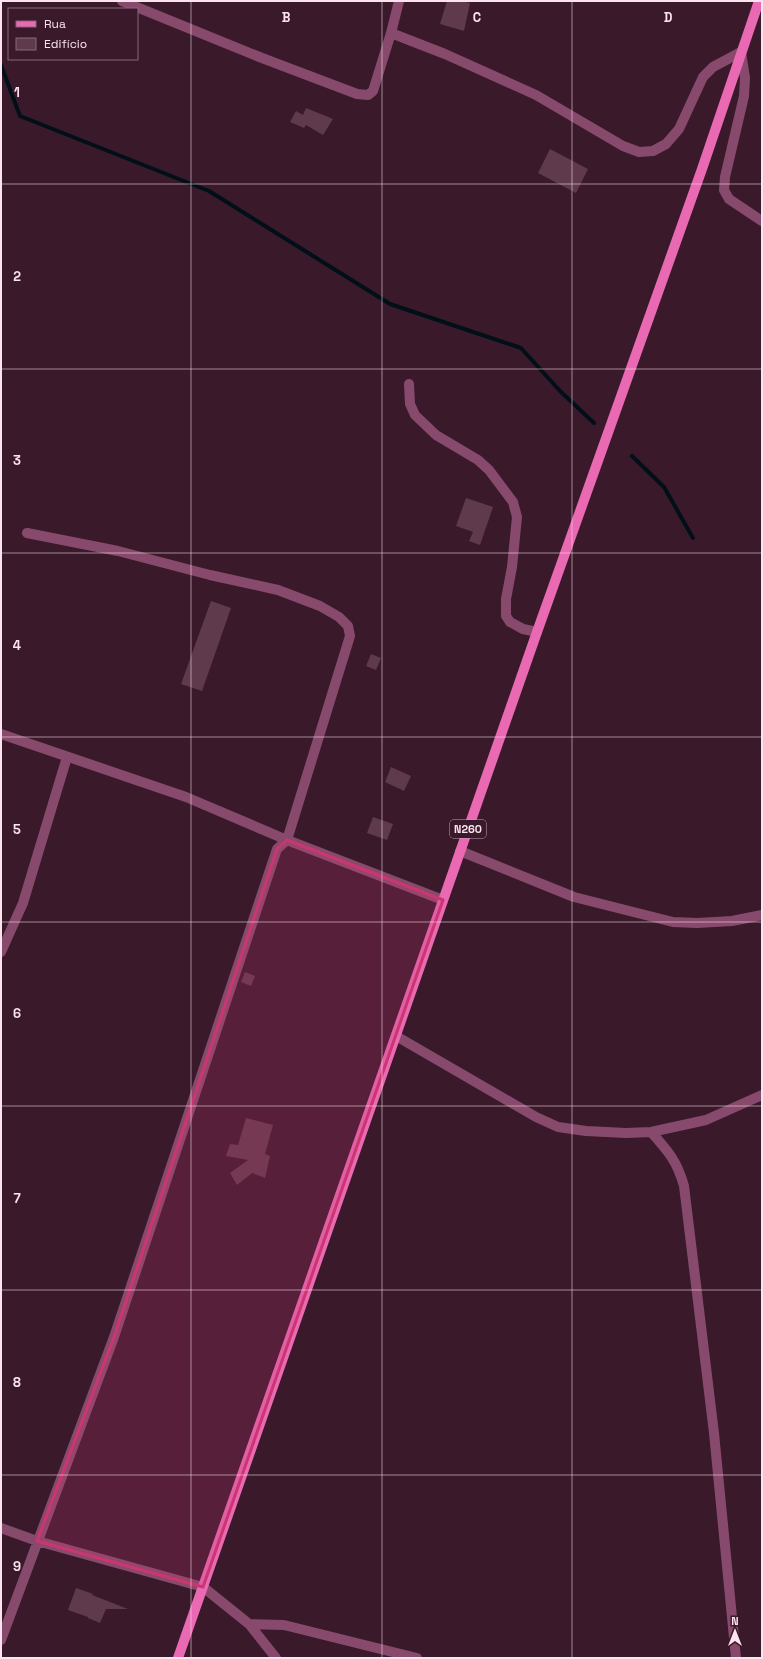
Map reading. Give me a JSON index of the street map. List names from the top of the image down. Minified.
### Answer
{"streets":{"main road":["N260"]},"legend":["Rua","Edifício"],"north":"top","grid":{"columns":["B","C","D"],"rows":["1","2","3","4","5","6","7","8","9"]}}
